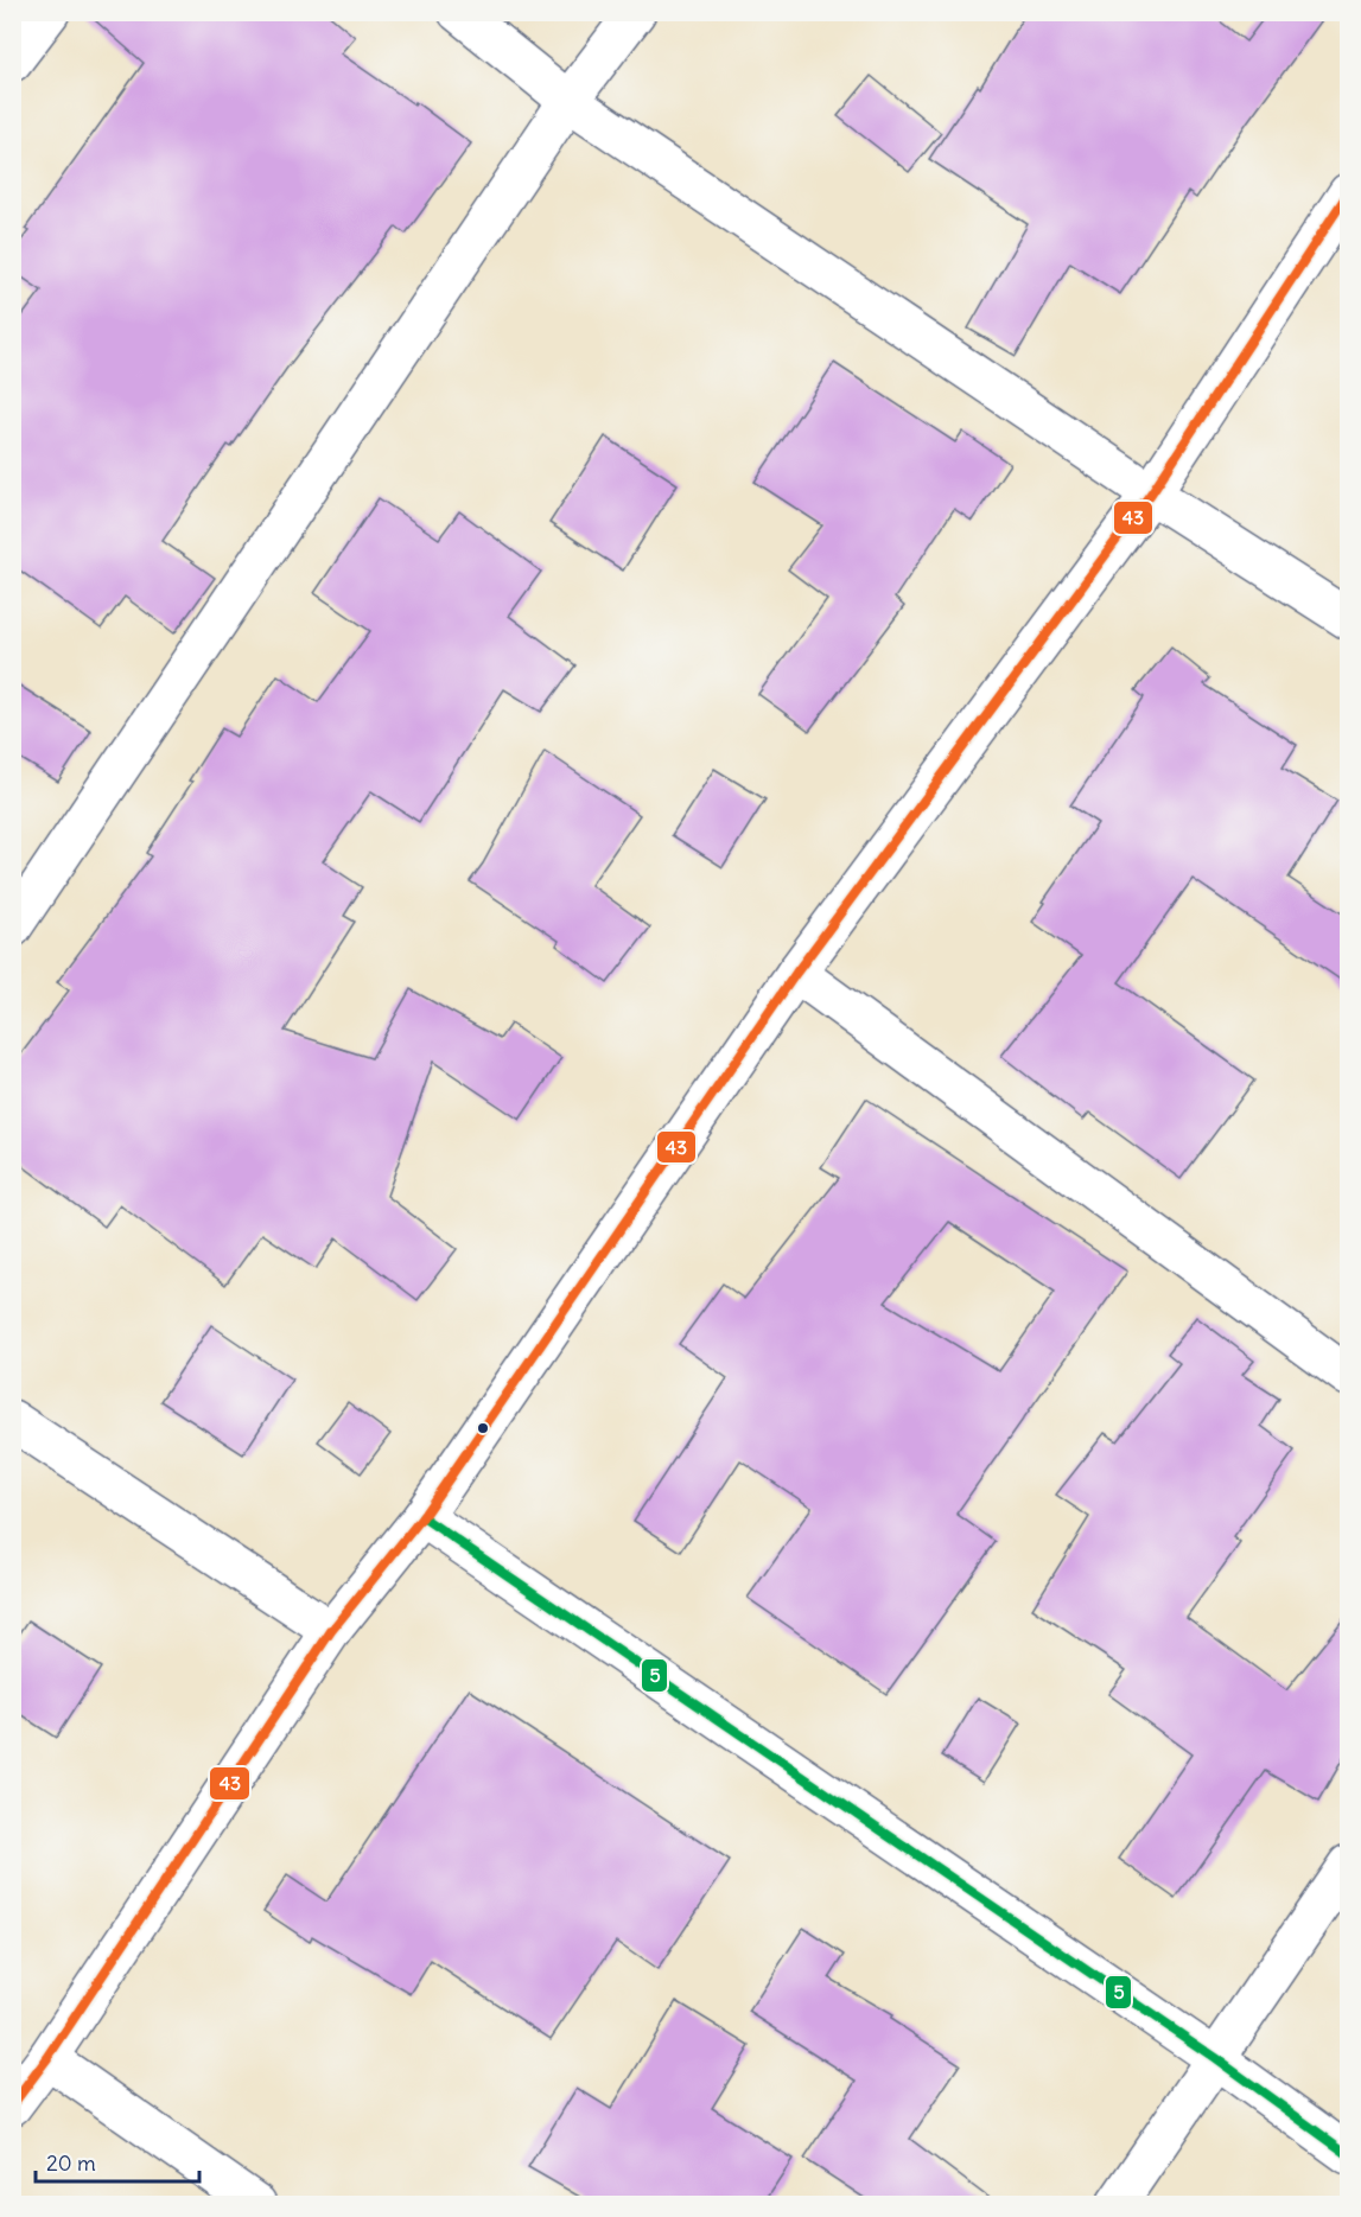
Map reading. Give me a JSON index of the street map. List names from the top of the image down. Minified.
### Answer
{"lines":["transit line 43","transit line 5"],"scale_bar":"20 m"}
